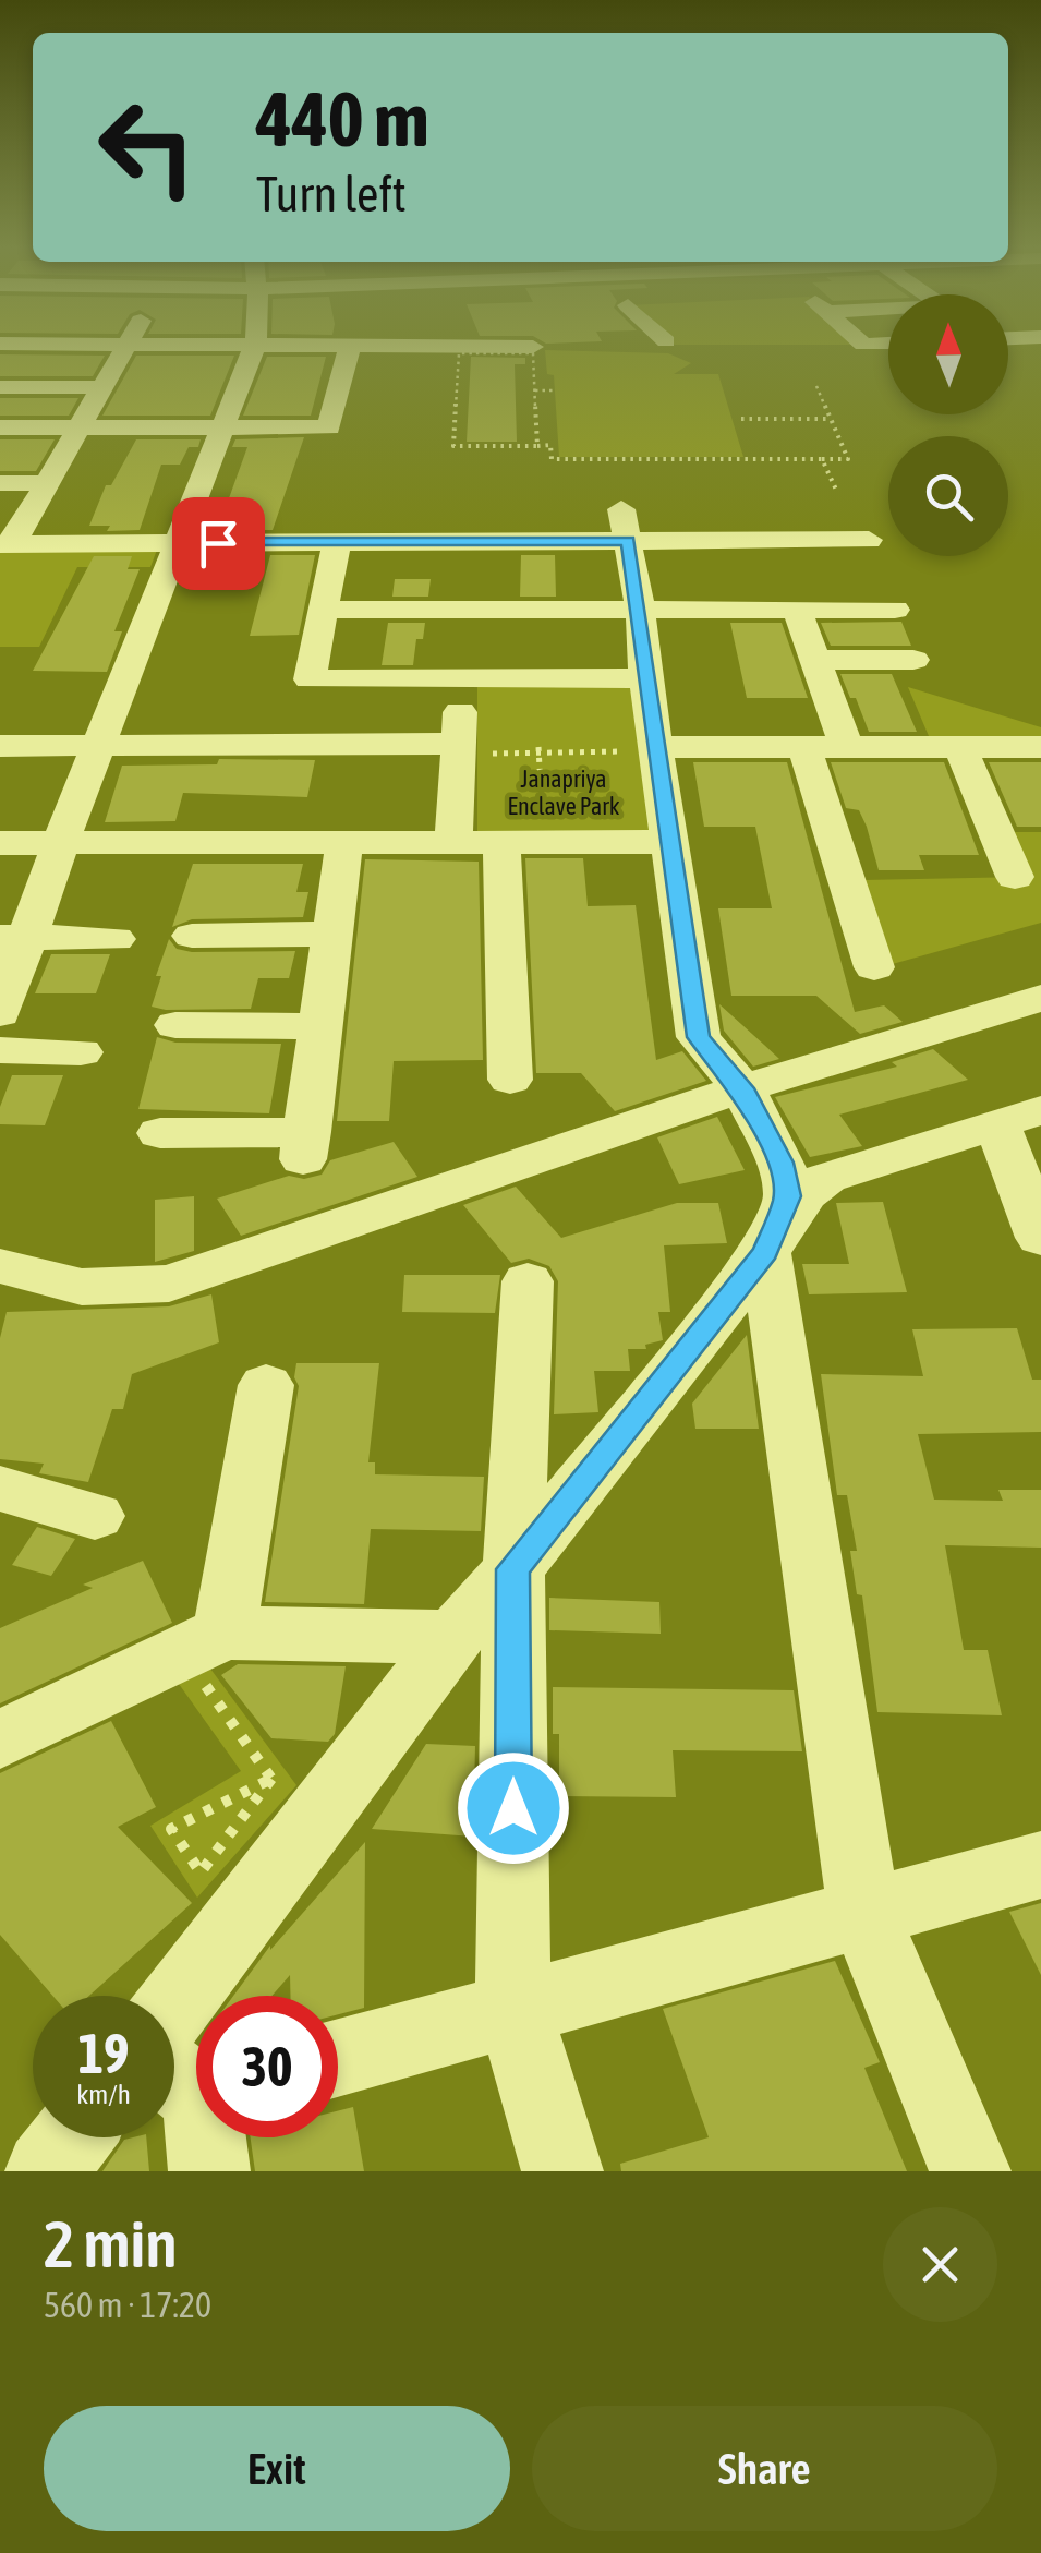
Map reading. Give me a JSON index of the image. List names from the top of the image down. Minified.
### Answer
{"parks":["Janapriya Enclave Park"],"north":"top","page":{"turn":["440 m","Turn left"],"speed":"19 km/h","limit":"30","heading":["2 min","560 m · 17:20"],"buttons":["Exit","Share"]}}
